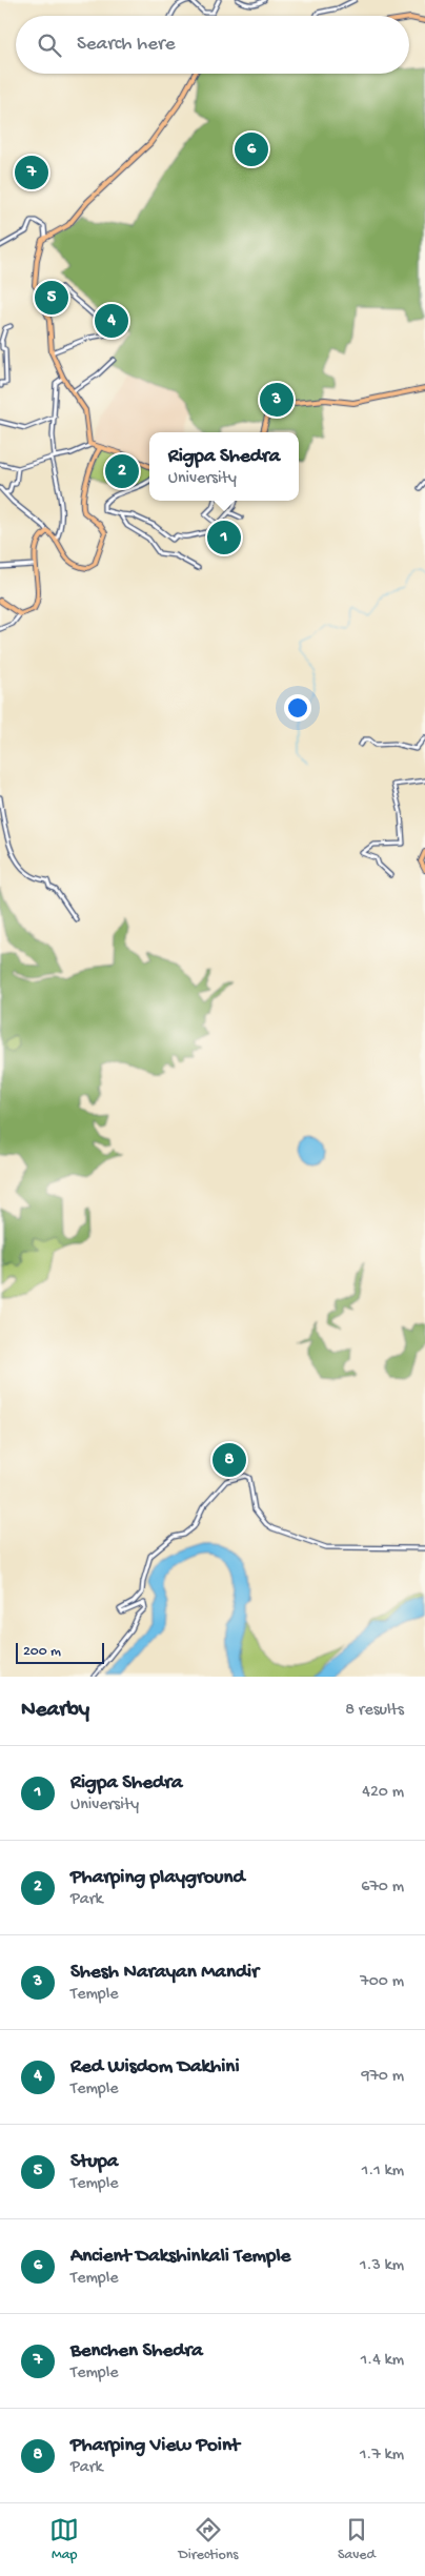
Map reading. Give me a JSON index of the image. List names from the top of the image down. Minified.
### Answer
{"scale_bar":"200 m","page":{"search":"Search here","pins":["6","7","5","4","3","2","1","8"],"popup":["Rigpa Shedra","University"],"scale":"200 m","heading":["Nearby","8 results"],"list":[{"mark":"1","name":"Rigpa Shedra","note":"University","value":"420 m"},{"mark":"2","name":"Pharping playground","note":"Park","value":"670 m"},{"mark":"3","name":"Shesh Narayan Mandir","note":"Temple","value":"700 m"},{"mark":"4","name":"Red Wisdom Dakhini","note":"Temple","value":"970 m"},{"mark":"5","name":"Stupa","note":"Temple","value":"1.1 km"},{"mark":"6","name":"Ancient Dakshinkali Temple","note":"Temple","value":"1.3 km"},{"mark":"7","name":"Benchen Shedra","note":"Temple","value":"1.4 km"},{"mark":"8","name":"Pharping View Point","note":"Park","value":"1.7 km"}],"nav":["Map","Directions","Saved"]}}
